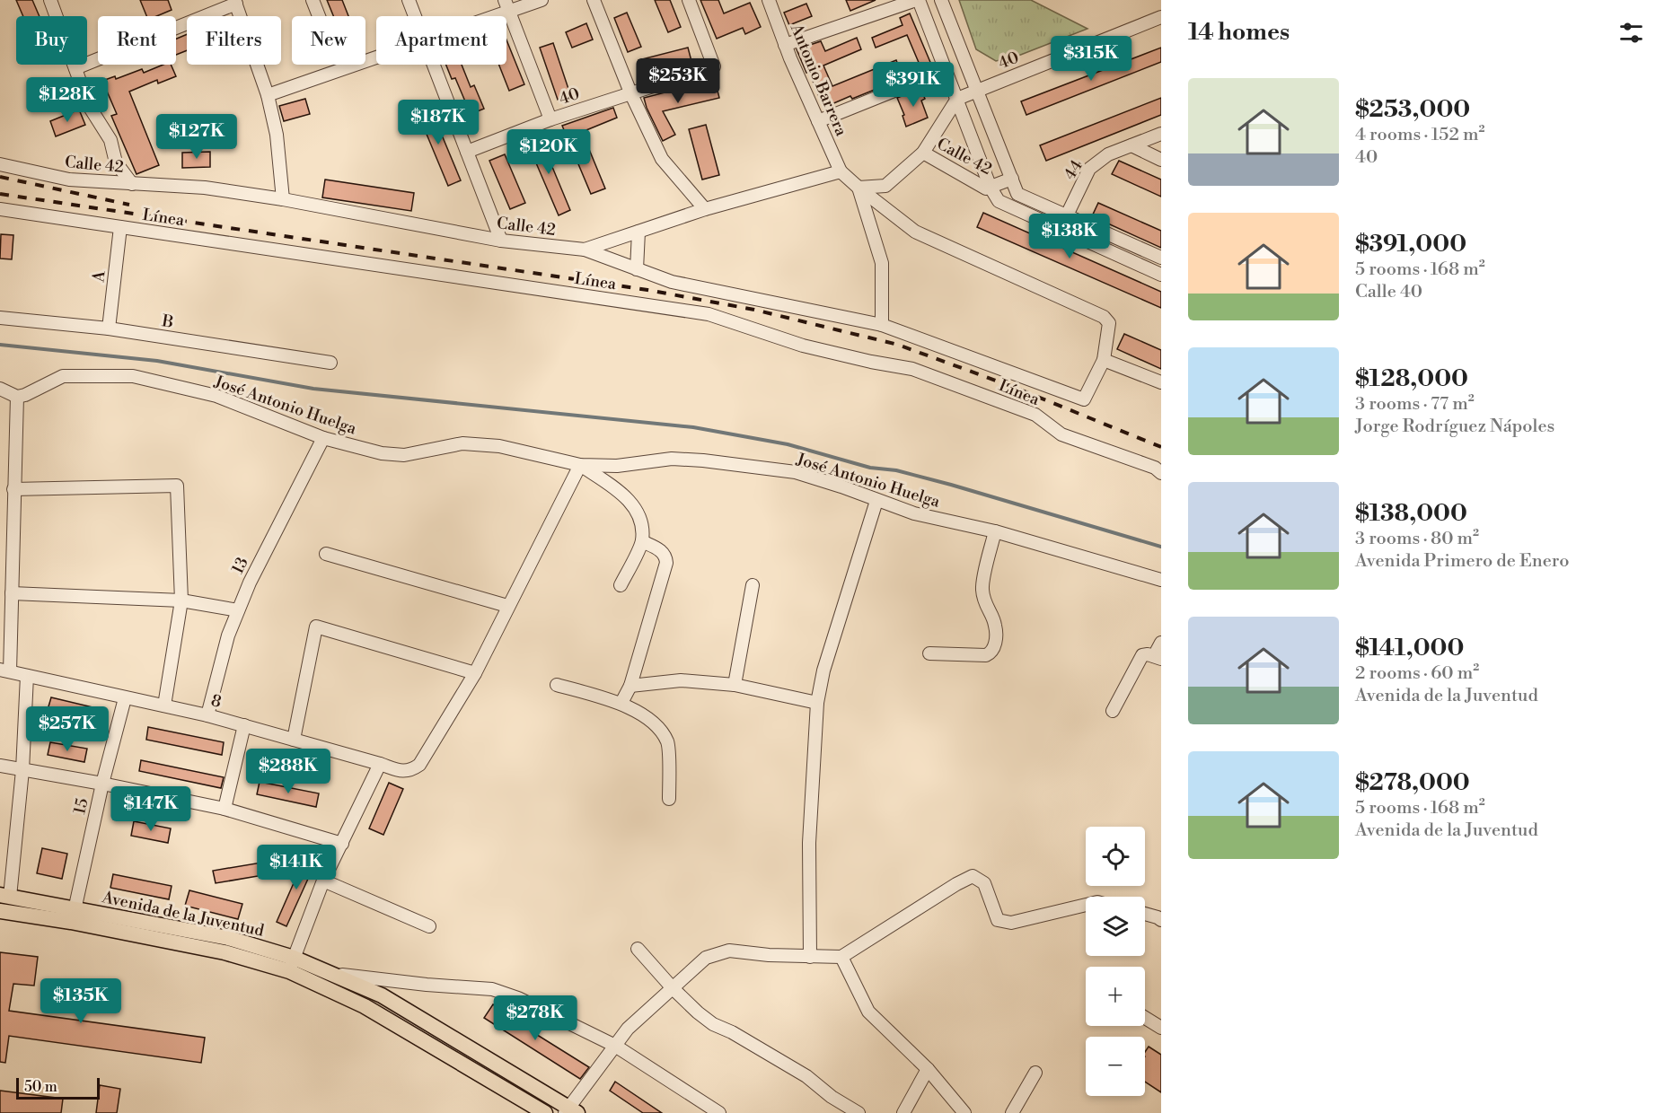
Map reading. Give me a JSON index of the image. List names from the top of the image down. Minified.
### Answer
{"streets":{"main road":["Avenida de la Juventud"],"street":["40","Antonio Barrera","Calle 42","44","Línea","A","B","José Antonio Huelga","13","8","15"]},"crossings":[["Antonio Barrera","Calle 42"],["Calle 42","Línea"],["Línea","A"],["A","B"],["José Antonio Huelga","13"],["13","8"],["8","15"],["15","Avenida de la Juventud"]],"scale_bar":"50 m","page":{"heading":"14 homes","chip":["Buy","Rent","Filters","New","Apartment"],"price":["$315K","$253K","$391K","$128K","$187K","$127K","$120K","$138K","$257K","$288K","$147K","$141K","$135K","$278K"],"list":[{"name":"$253,000","note":"4 rooms · 152 m² · 40"},{"name":"$391,000","note":"5 rooms · 168 m² · Calle 40"},{"name":"$128,000","note":"3 rooms · 77 m² · Jorge Rodríguez Nápoles"},{"name":"$138,000","note":"3 rooms · 80 m² · Avenida Primero de Enero"},{"name":"$141,000","note":"2 rooms · 60 m² · Avenida de la Juventud"},{"name":"$278,000","note":"5 rooms · 168 m² · Avenida de la Juventud"}],"map_buttons":["+","−"],"scale":"50 m"}}
